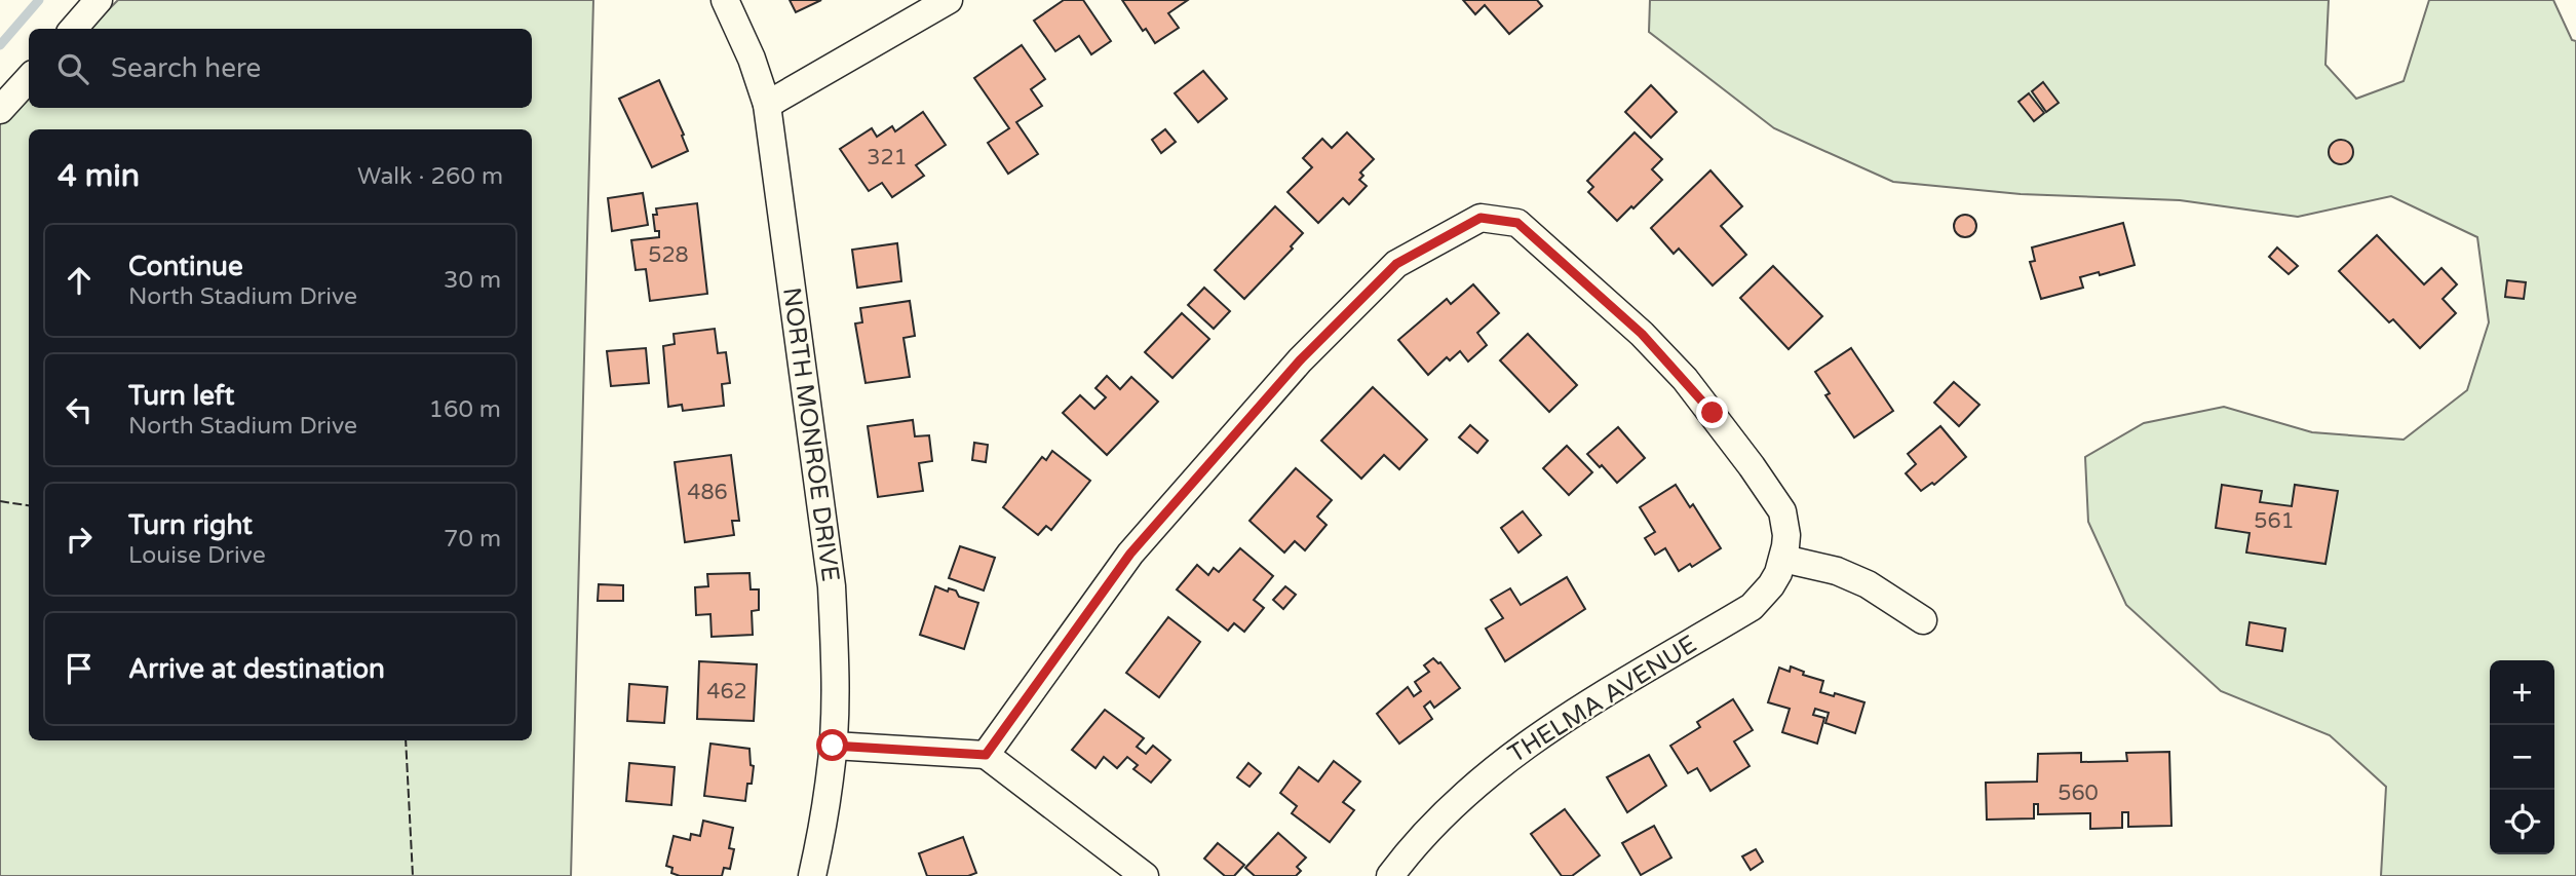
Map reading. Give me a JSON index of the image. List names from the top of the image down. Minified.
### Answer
{"streets":{"street":["NORTH MONROE DRIVE","THELMA AVENUE"]},"house_numbers":["321","528","486","561","462","560"],"page":{"search":"Search here","heading":["4 min","Walk · 260 m"],"list":[["Continue","North Stadium Drive","30 m"],["Turn left","North Stadium Drive","160 m"],["Turn right","Louise Drive","70 m"],"Arrive at destination"],"map_buttons":["+","−"]}}
